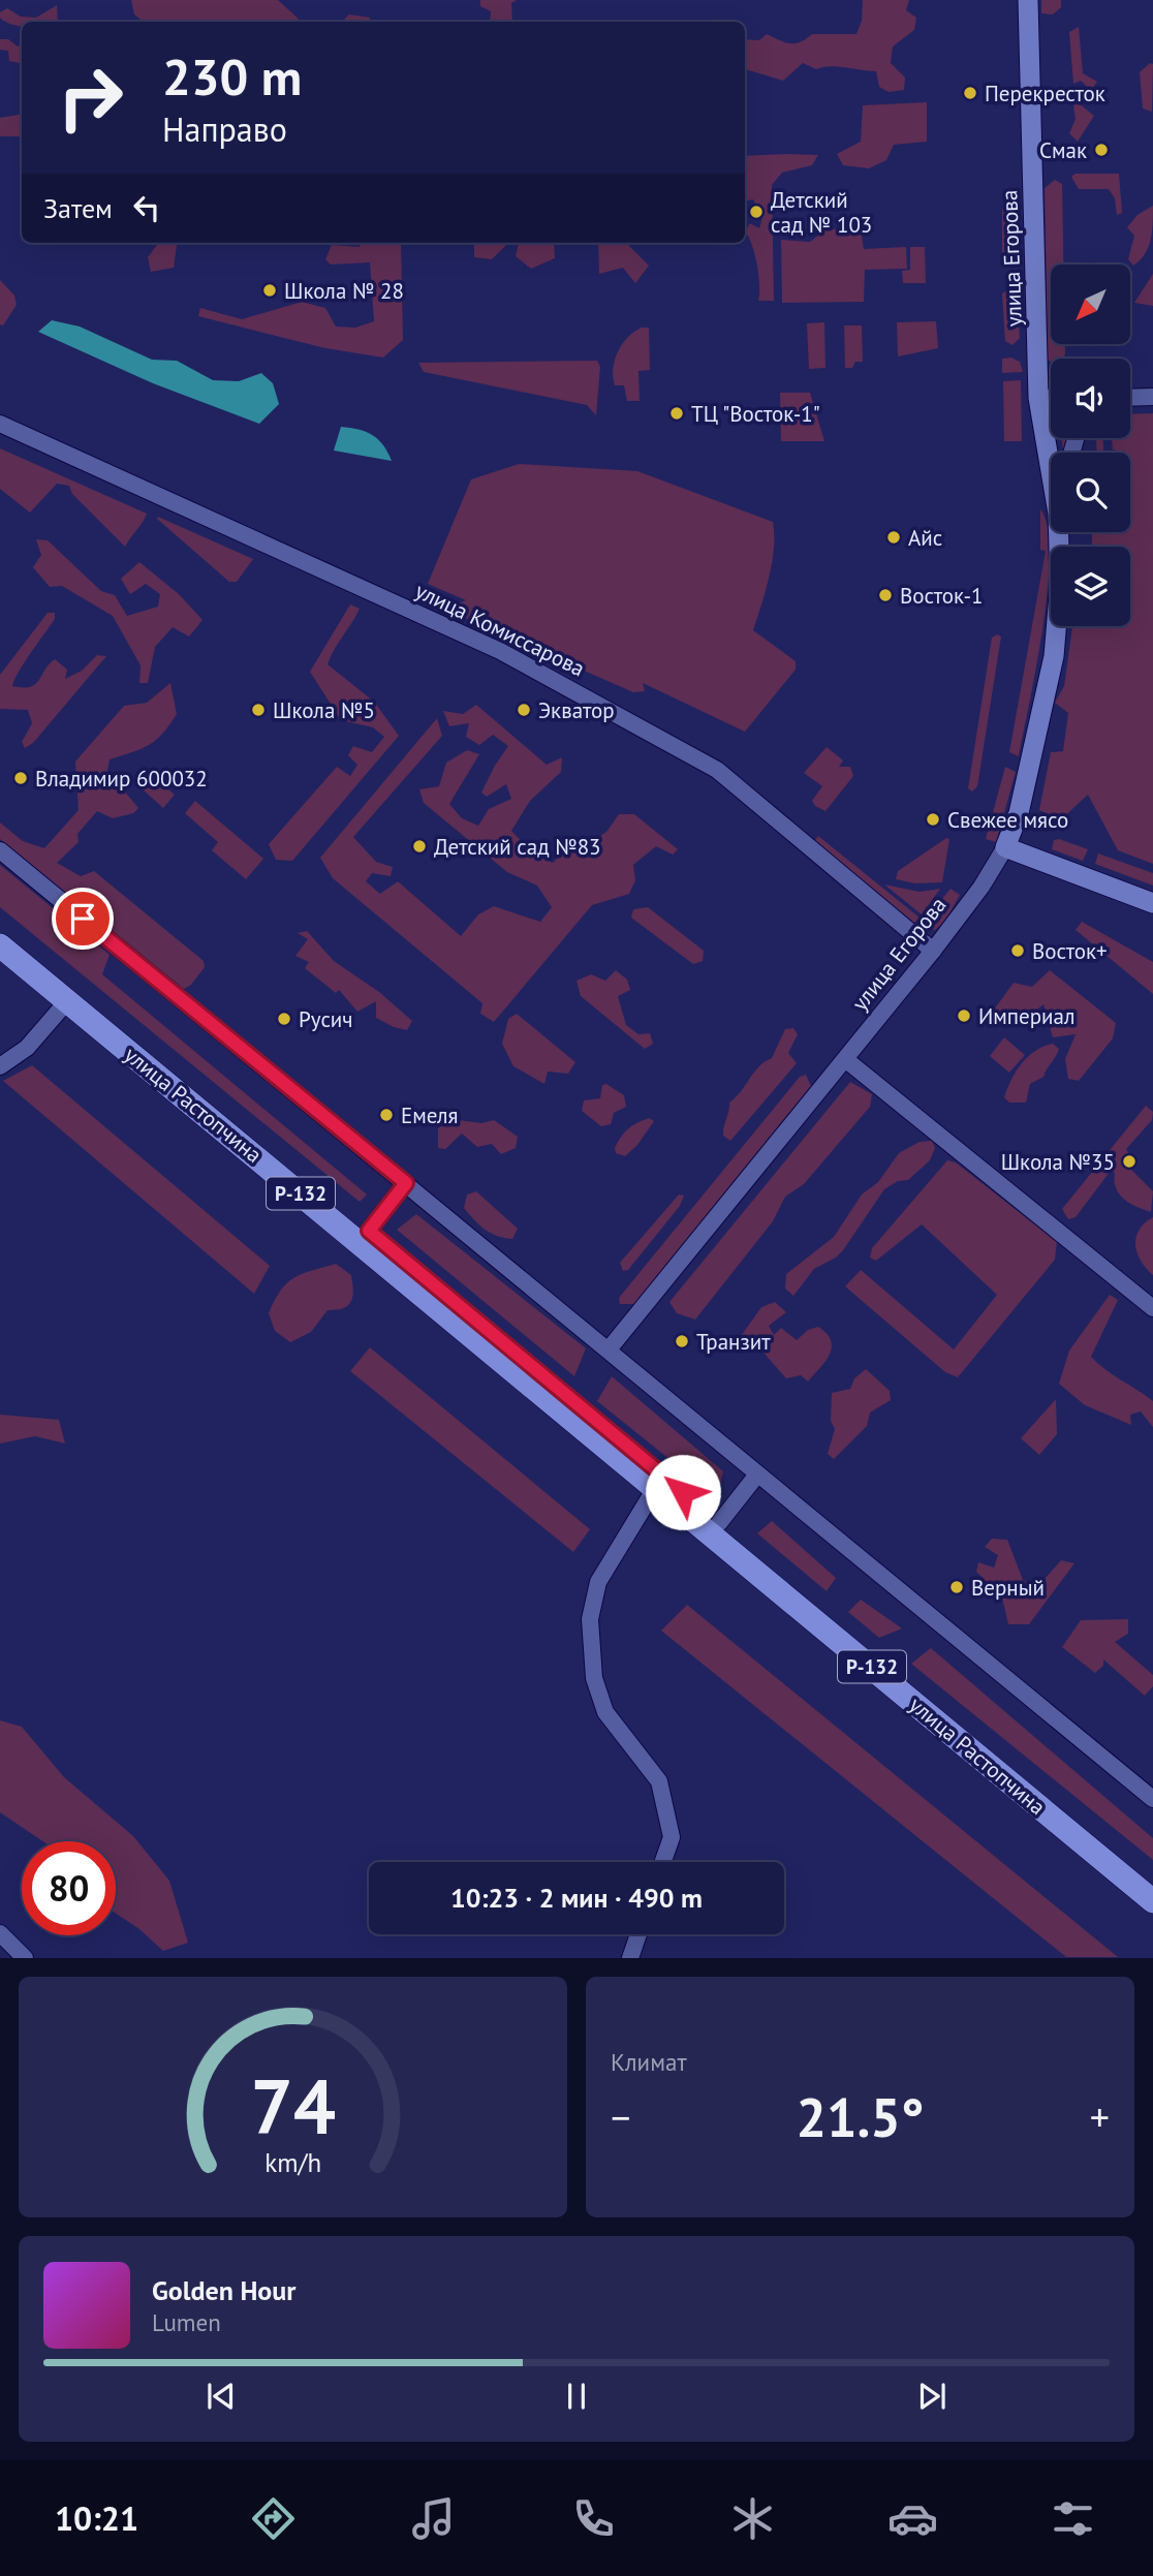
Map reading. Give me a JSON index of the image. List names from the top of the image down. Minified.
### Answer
{"streets":{"highway":["улица Растопчина","Р-132"],"main road":["улица Егорова"],"street":["улица Комиссарова"]},"crossings":[["улица Егорова","улица Комиссарова"]],"places":["Перекресток","Смак","Детский сад № 103","Школа № 28","ТЦ \"Восток-1\"","Айс","Восток-1","Школа №5","Экватор","Владимир 600032","Свежее мясо","Детский сад №83","Восток+","Империал","Русич","Емеля","Школа №35","Транзит","Верный"],"north":"bottom left","page":{"turn":["230 m","Направо"],"then":"Затем","limit":"80","trip":"10:23 · 2 мин · 490 m","tile":"Климат","heat":["−","21.5°","+"],"song":["Golden Hour","Lumen"],"tabs":"10:21","gauge":["74","km/h"]}}
